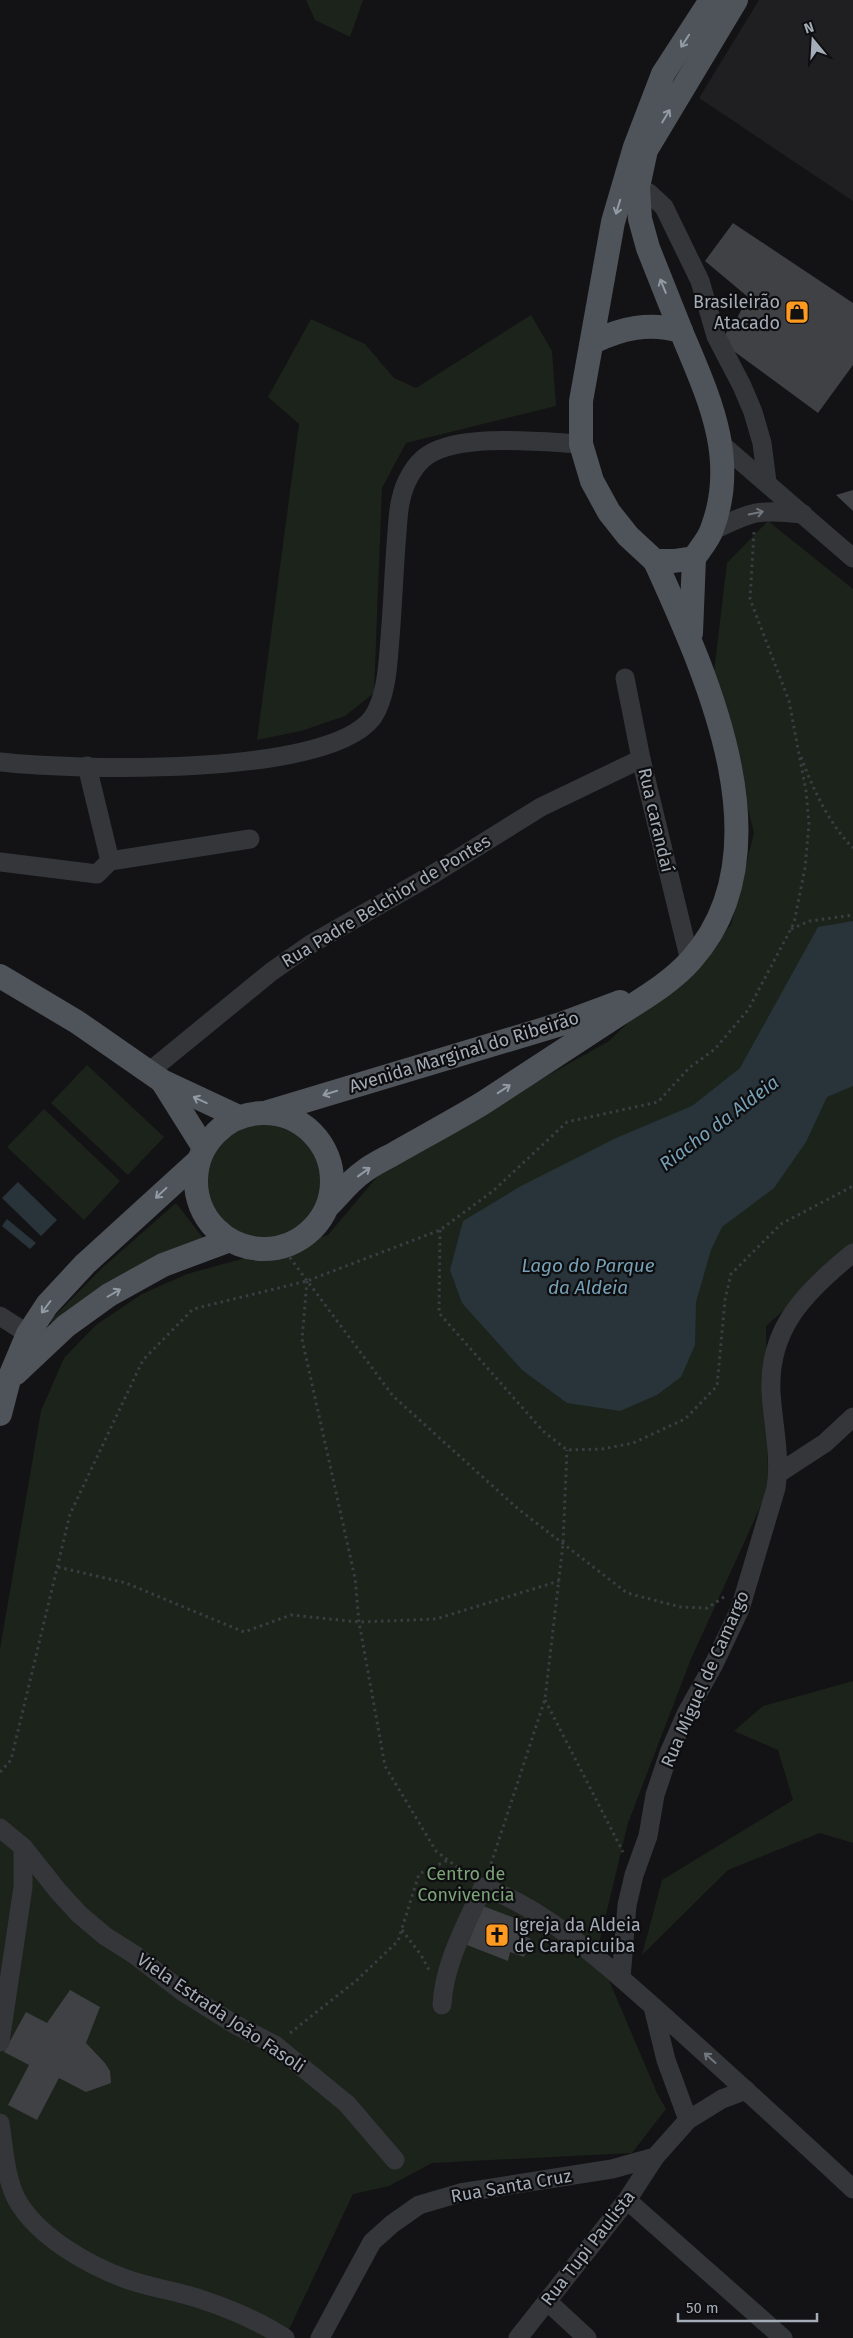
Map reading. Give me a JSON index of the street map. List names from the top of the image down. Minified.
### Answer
{"streets":{"main road":["Avenida Marginal do Ribeirão"],"street":["Rua carandaí","Rua Padre Belchior de Pontes","Rua Miguel de Camargo","Viela Estrada João Fasoli","Rua Santa Cruz","Rua Tupi Paulista"]},"crossings":[["Rua carandaí","Rua Padre Belchior de Pontes"],["Rua carandaí","Avenida Marginal do Ribeirão"],["Rua Santa Cruz","Rua Tupi Paulista"]],"water":["Riacho da Aldeia","Lago do Parque da Aldeia"],"parks":["Centro de Convivencia"],"places":{"shop":["Brasileirão Atacado"],"church":["Igreja da Aldeia de Carapicuiba"]},"scale_bar":"50 m","north":"top"}
